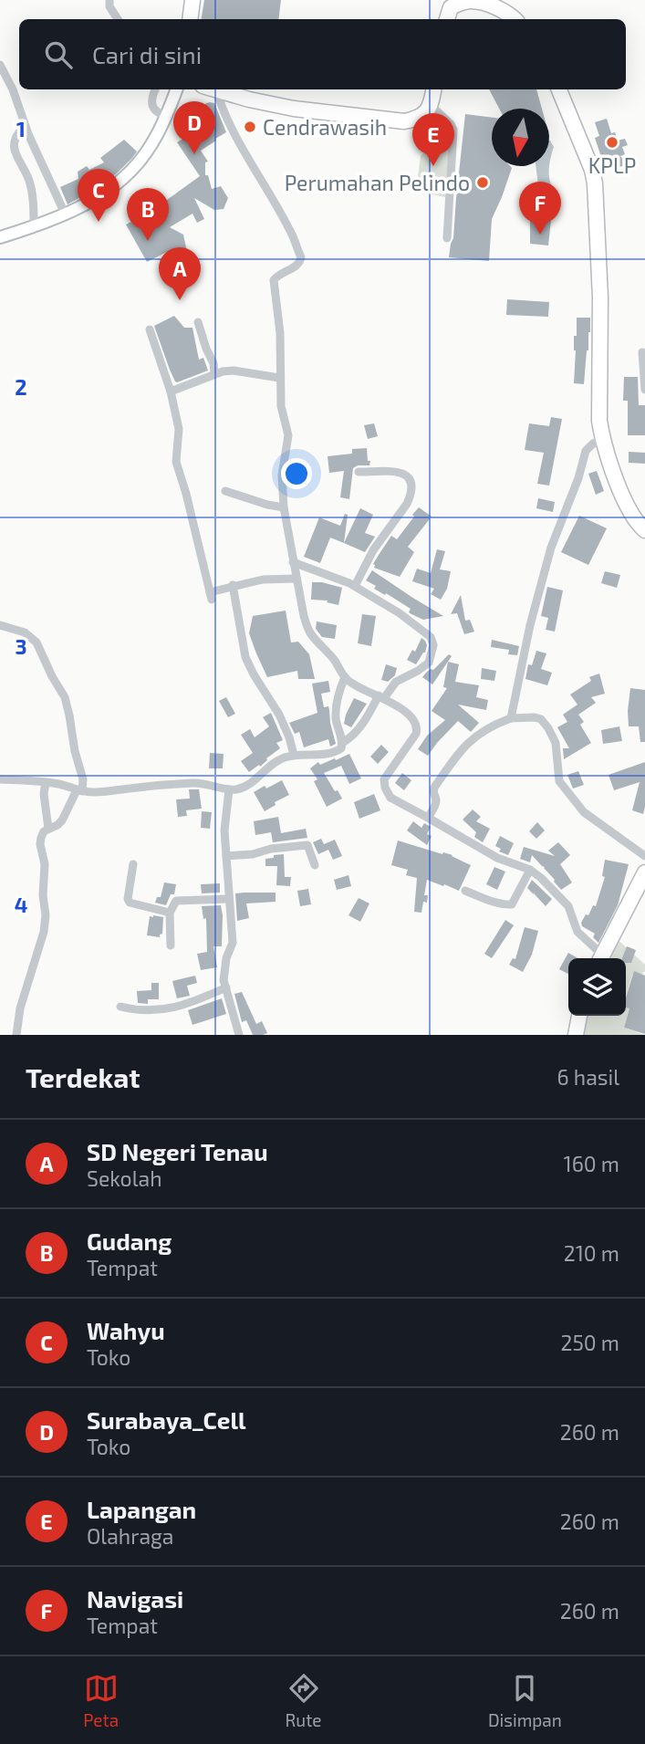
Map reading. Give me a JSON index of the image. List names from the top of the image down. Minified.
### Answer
{"places":["Cendrawasih","KPLP","Perumahan Pelindo"],"north":"bottom","page":{"search":"Cari di sini","pins":["D","E","C","F","B","A"],"heading":["Terdekat","6 hasil"],"list":[{"mark":"A","name":"SD Negeri Tenau","note":"Sekolah","value":"160 m"},{"mark":"B","name":"Gudang","note":"Tempat","value":"210 m"},{"mark":"C","name":"Wahyu","note":"Toko","value":"250 m"},{"mark":"D","name":"Surabaya_Cell","note":"Toko","value":"260 m"},{"mark":"E","name":"Lapangan","note":"Olahraga","value":"260 m"},{"mark":"F","name":"Navigasi","note":"Tempat","value":"260 m"}],"nav":["Peta","Rute","Disimpan"]},"grid":{"rows":["1","2","3","4"]}}
